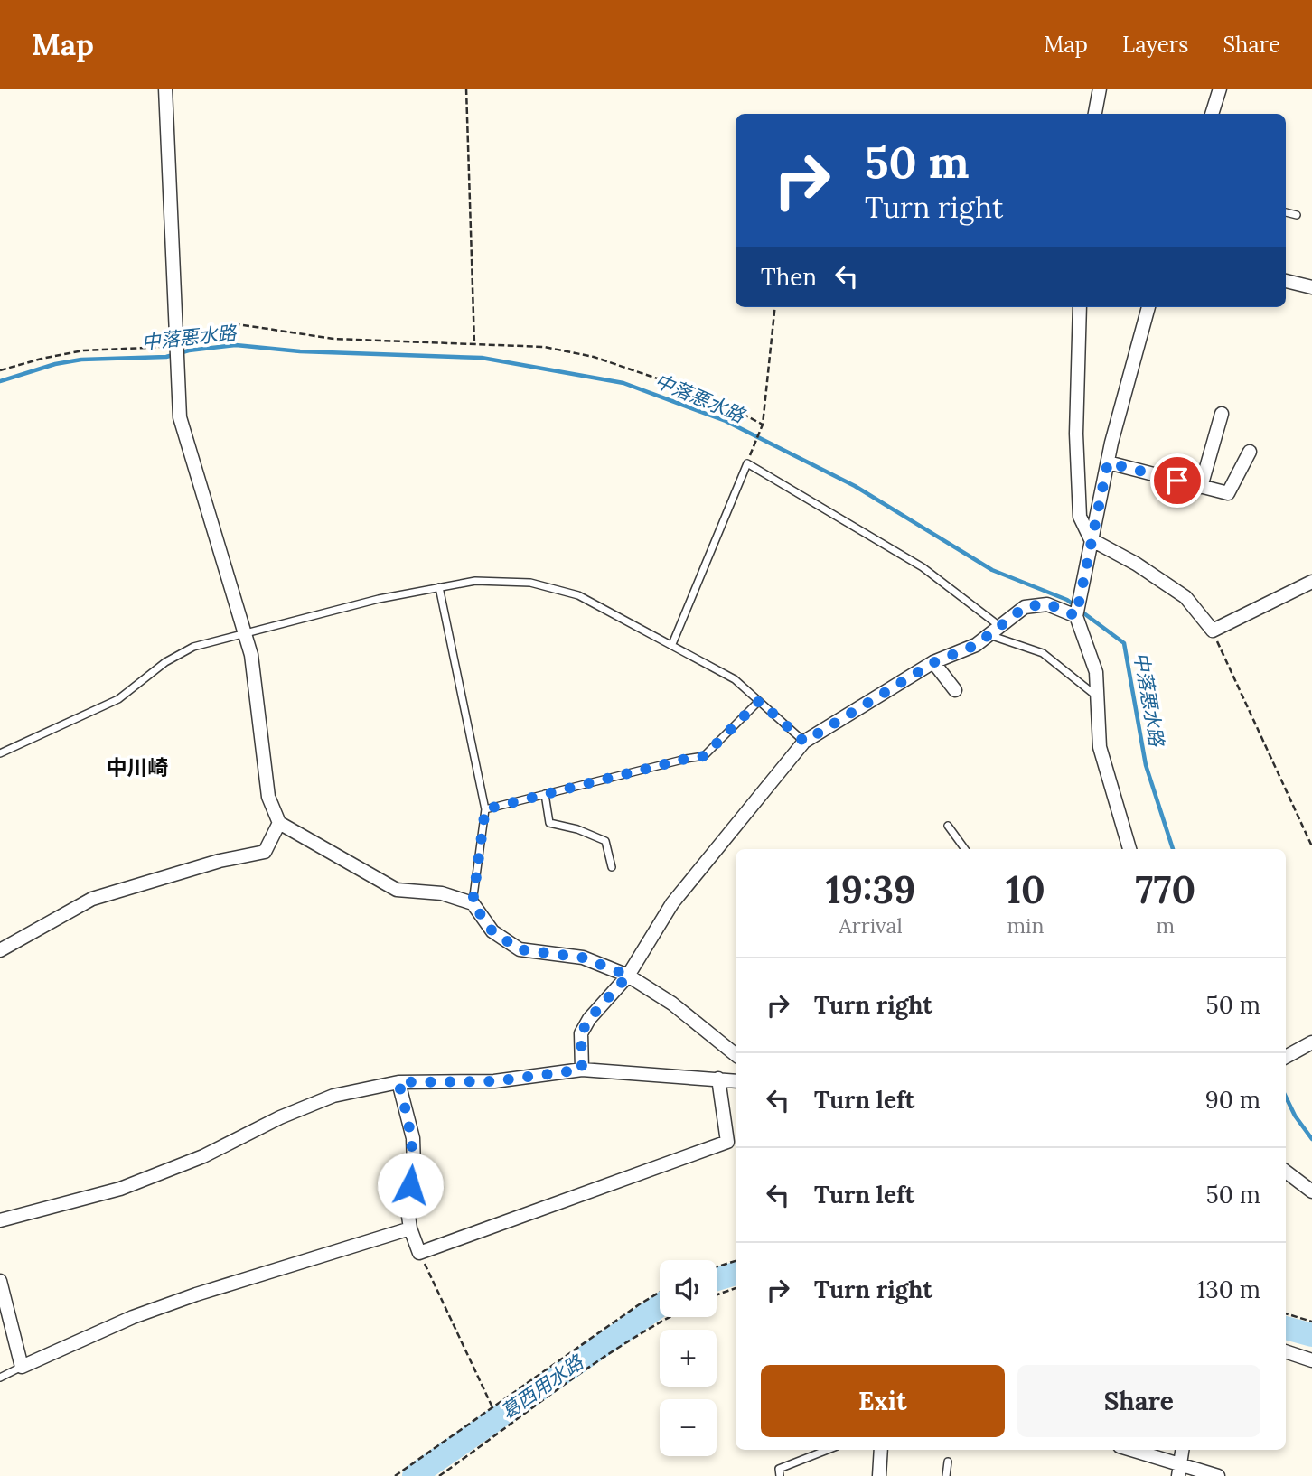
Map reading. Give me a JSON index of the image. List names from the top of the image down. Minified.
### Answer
{"districts":["中川崎"],"water":["中落悪水路","葛西用水路"],"page":{"header":"Map","nav":["Map","Layers","Share"],"turn":["50 m","Turn right"],"then":"Then","eta":["19:39","Arrival","10","min","770","m"],"list":[{"name":"Turn right","value":"50 m"},{"name":"Turn left","value":"90 m"},{"name":"Turn left","value":"50 m"},{"name":"Turn right","value":"130 m"}],"map_buttons":["+","−"],"buttons":["Exit","Share"]}}
